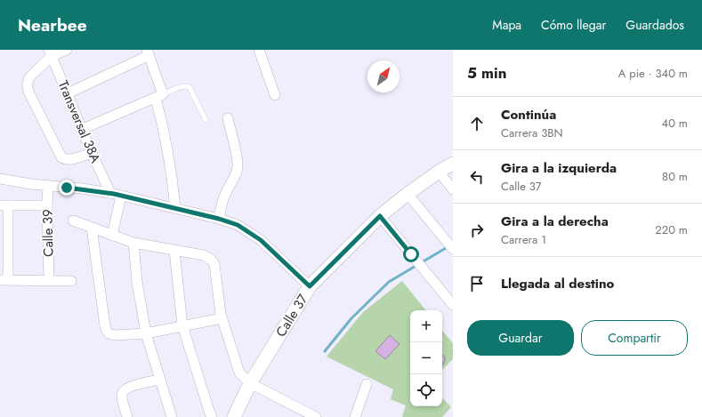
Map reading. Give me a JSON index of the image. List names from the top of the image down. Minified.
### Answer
{"streets":{"street":["Transversal 38A","Calle 39","Calle 37"]},"north":"top right","page":{"header":"Nearbee","nav":["Mapa","Cómo llegar","Guardados"],"heading":["5 min","A pie · 340 m"],"list":[["Continúa","Carrera 3BN","40 m"],["Gira a la izquierda","Calle 37","80 m"],["Gira a la derecha","Carrera 1","220 m"],"Llegada al destino"],"buttons":["Guardar","Compartir"],"map_buttons":["+","−"]}}
